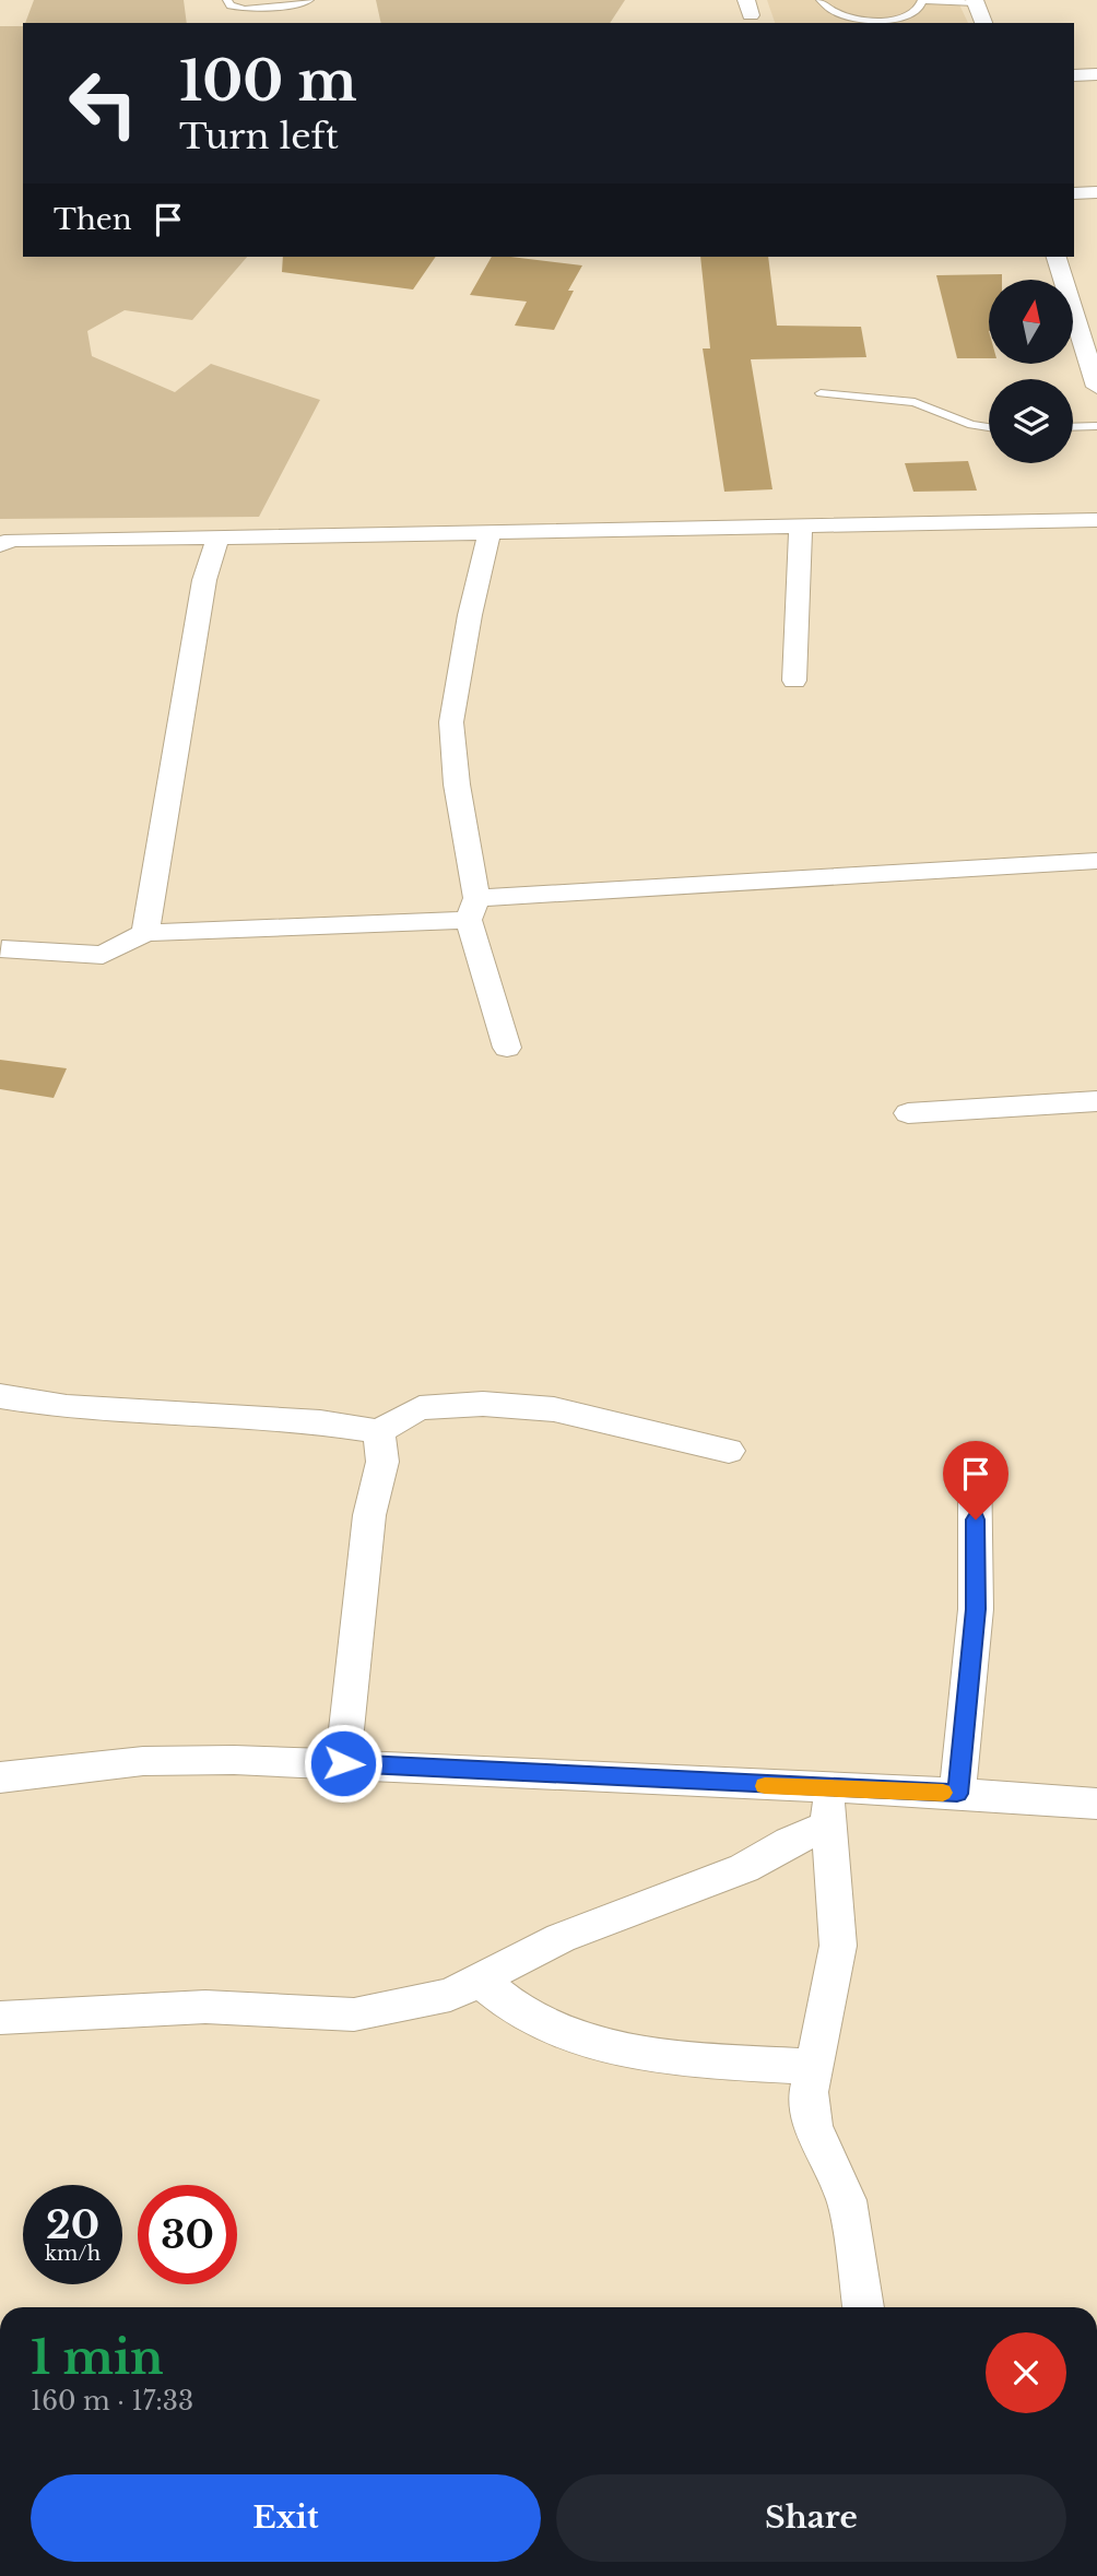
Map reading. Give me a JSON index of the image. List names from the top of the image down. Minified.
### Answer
{"north":"top","page":{"turn":["100 m","Turn left"],"then":"Then","speed":"20 km/h","limit":"30","heading":["1 min","160 m · 17:33"],"buttons":["Exit","Share"]}}
